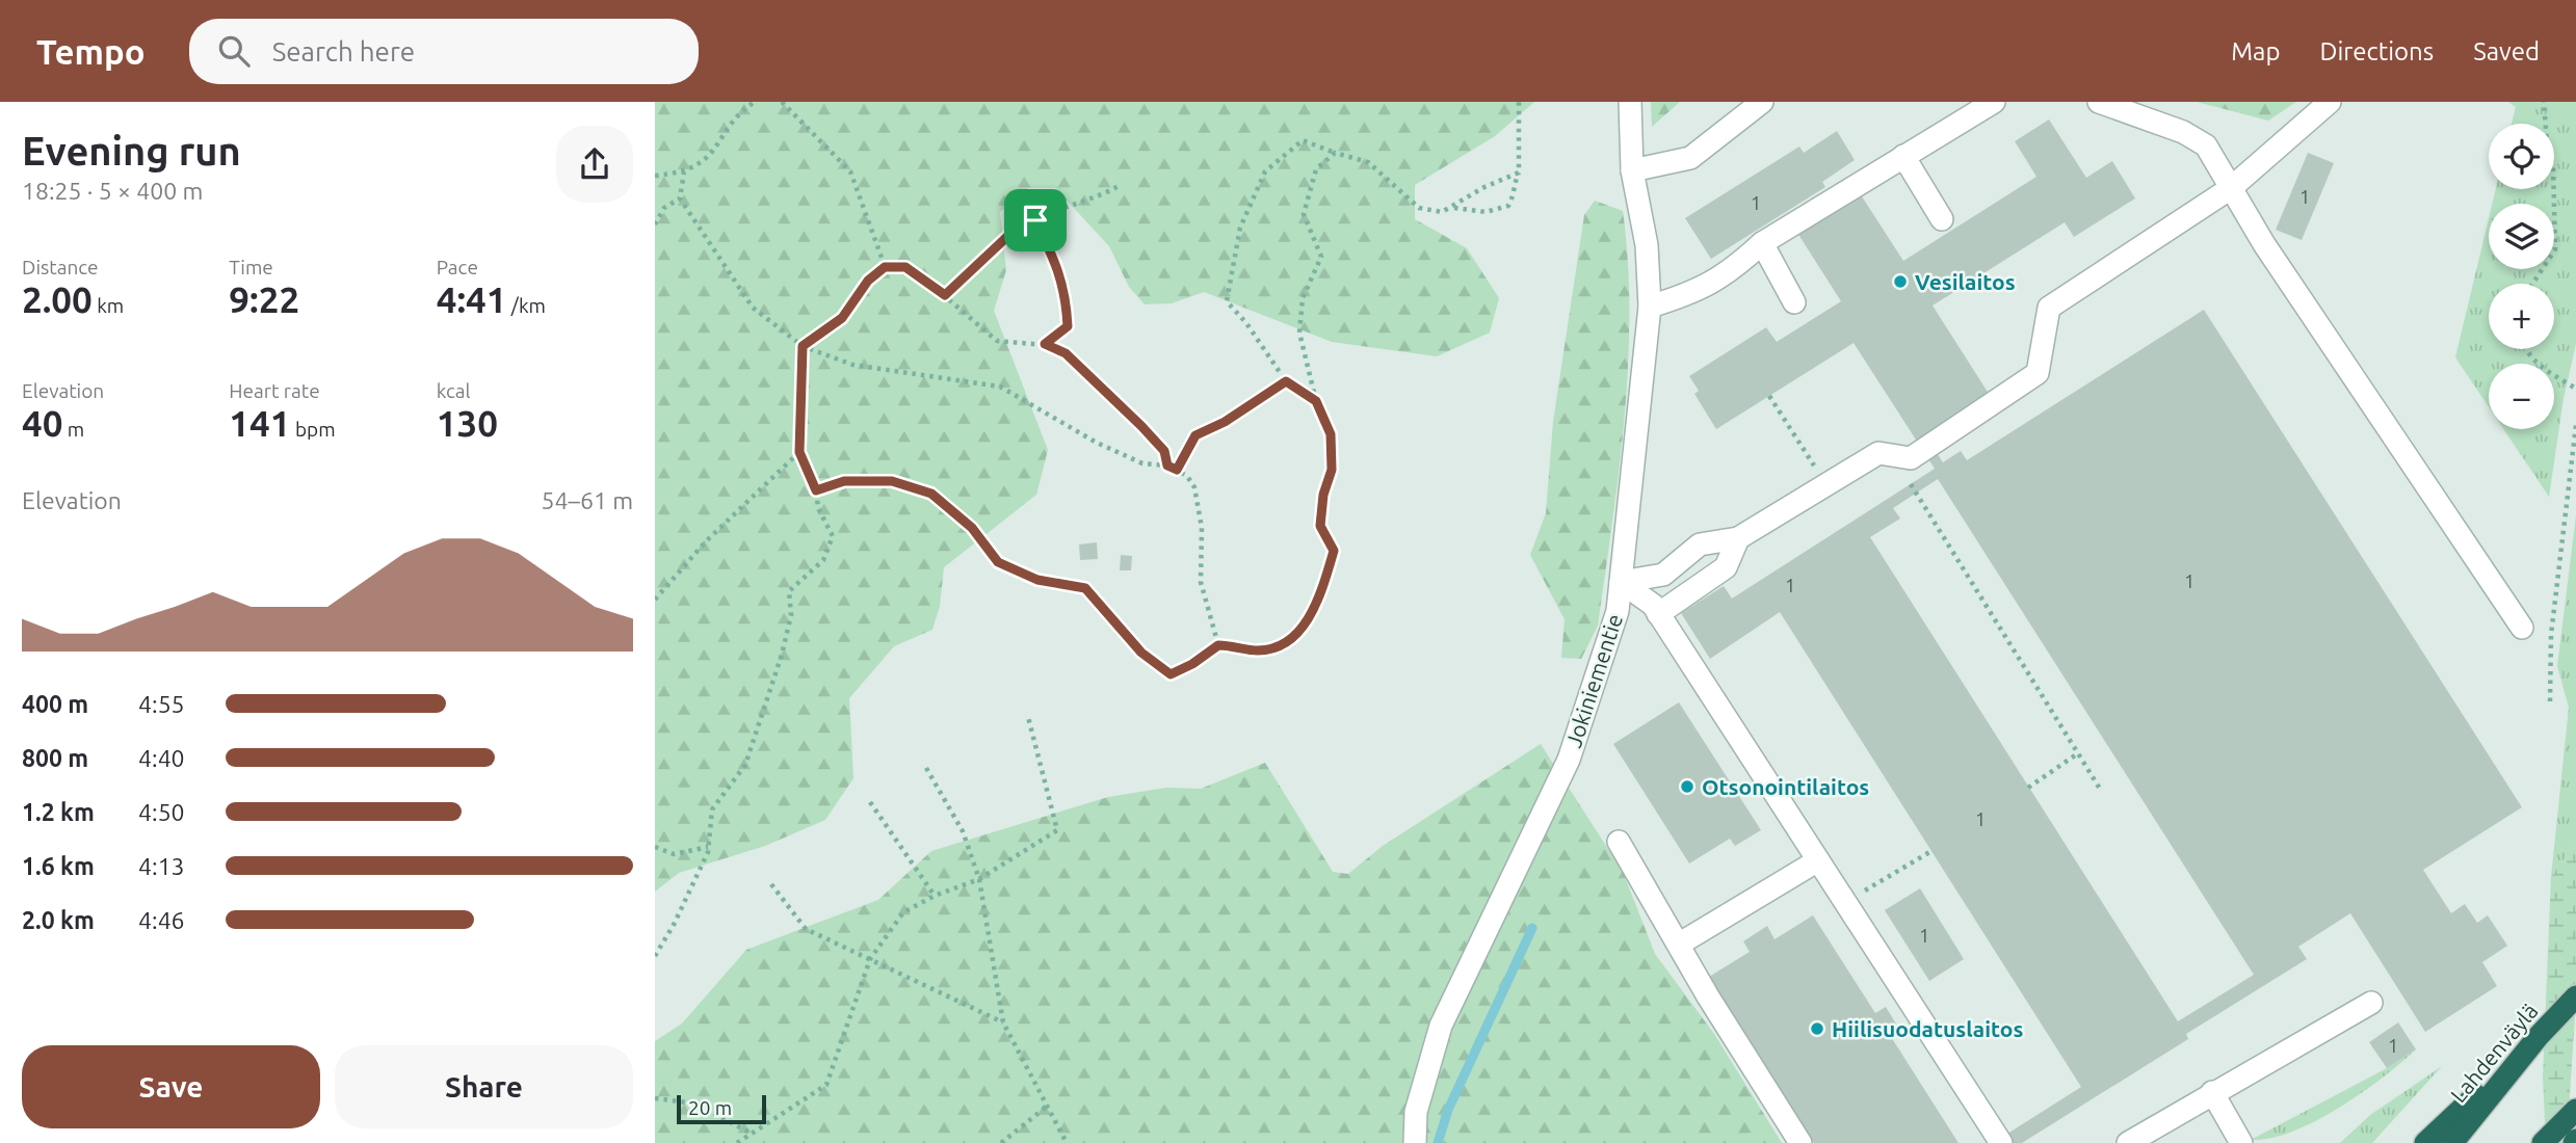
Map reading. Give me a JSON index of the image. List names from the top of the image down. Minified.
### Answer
{"streets":{"highway":["Lahdenväylä"],"street":["Jokiniementie"]},"places":["Vesilaitos","Otsonointilaitos","Hiilisuodatuslaitos"],"house_numbers":["1","1","1","1","1","1","1"],"scale_bar":"20 m","page":{"header":"Tempo","search":"Search here","nav":["Map","Directions","Saved"],"heading":["Evening run","18:25 · 5 × 400 m"],"map_buttons":["+","−"],"stats":[["Distance","2.00 km"],["Time","9:22"],["Pace","4:41 /km"],["Elevation","40 m"],["Heart rate","141 bpm"],["kcal","130"]],"chart":["Elevation","54–61 m"],"list":[{"name":"400 m","note":"4:55"},{"name":"800 m","note":"4:40"},{"name":"1.2 km","note":"4:50"},{"name":"1.6 km","note":"4:13"},{"name":"2.0 km","note":"4:46"}],"buttons":["Save","Share"],"scale":"20 m"}}
